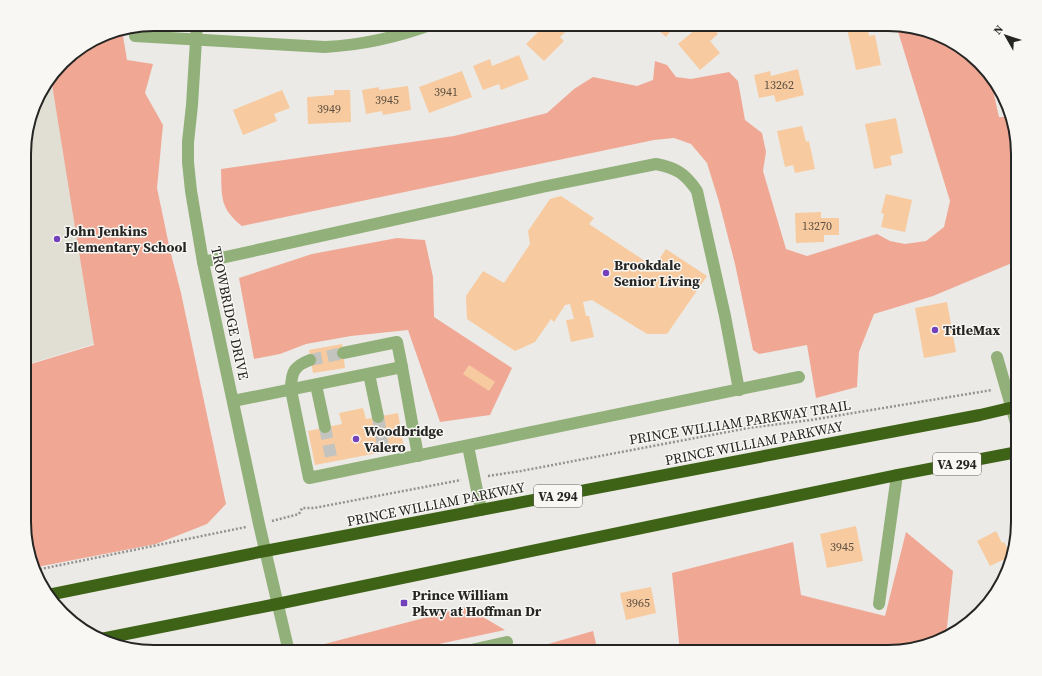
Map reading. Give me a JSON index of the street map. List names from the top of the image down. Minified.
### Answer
{"streets":{"highway":["PRINCE WILLIAM PARKWAY","VA 294"],"street":["TROWBRIDGE DRIVE"],"path":["PRINCE WILLIAM PARKWAY TRAIL"]},"crossings":[["TROWBRIDGE DRIVE","PRINCE WILLIAM PARKWAY"],["TROWBRIDGE DRIVE","VA 294"]],"places":{"other":["John Jenkins Elementary School","Brookdale Senior Living","TitleMax","Woodbridge Valero"],"transit":["Prince William Pkwy at Hoffman Dr"]},"house_numbers":["13262","3941","3945","3949","13270","3945","3965"],"north":"top left"}
